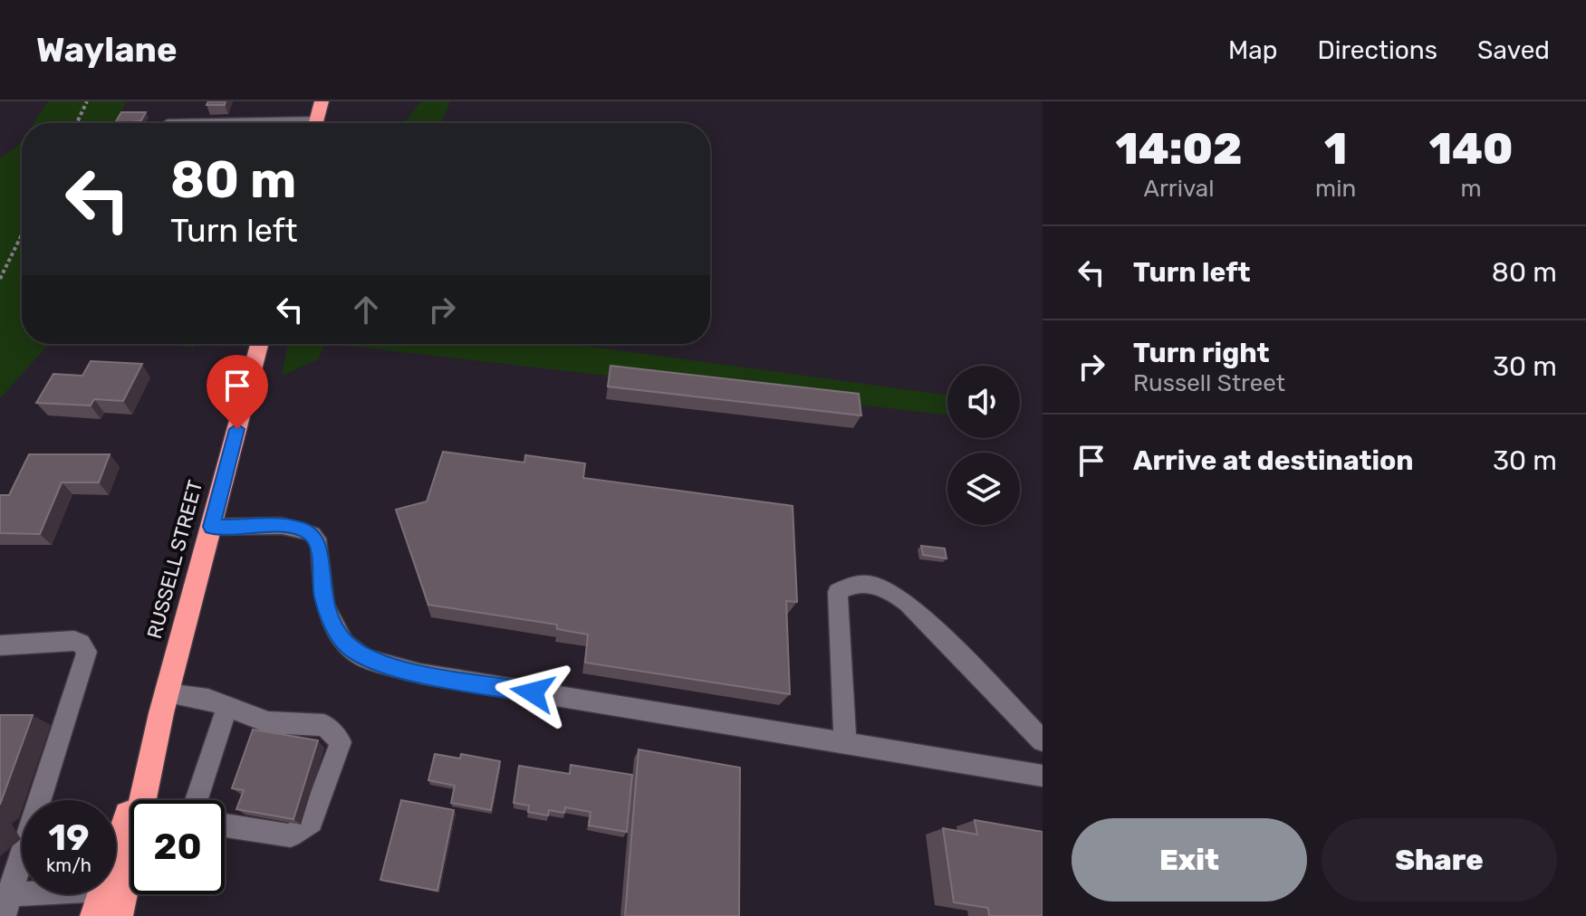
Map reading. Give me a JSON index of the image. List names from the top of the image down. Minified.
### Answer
{"streets":{"highway":["RUSSELL STREET"]},"page":{"header":"Waylane","nav":["Map","Directions","Saved"],"eta":["14:02","Arrival","1","min","140","m"],"turn":["80 m","Turn left"],"list":[{"name":"Turn left","value":"80 m"},{"name":"Turn right","note":"Russell Street","value":"30 m"},{"name":"Arrive at destination","value":"30 m"}],"speed":"19 km/h","limit":"20","buttons":["Exit","Share"]}}
